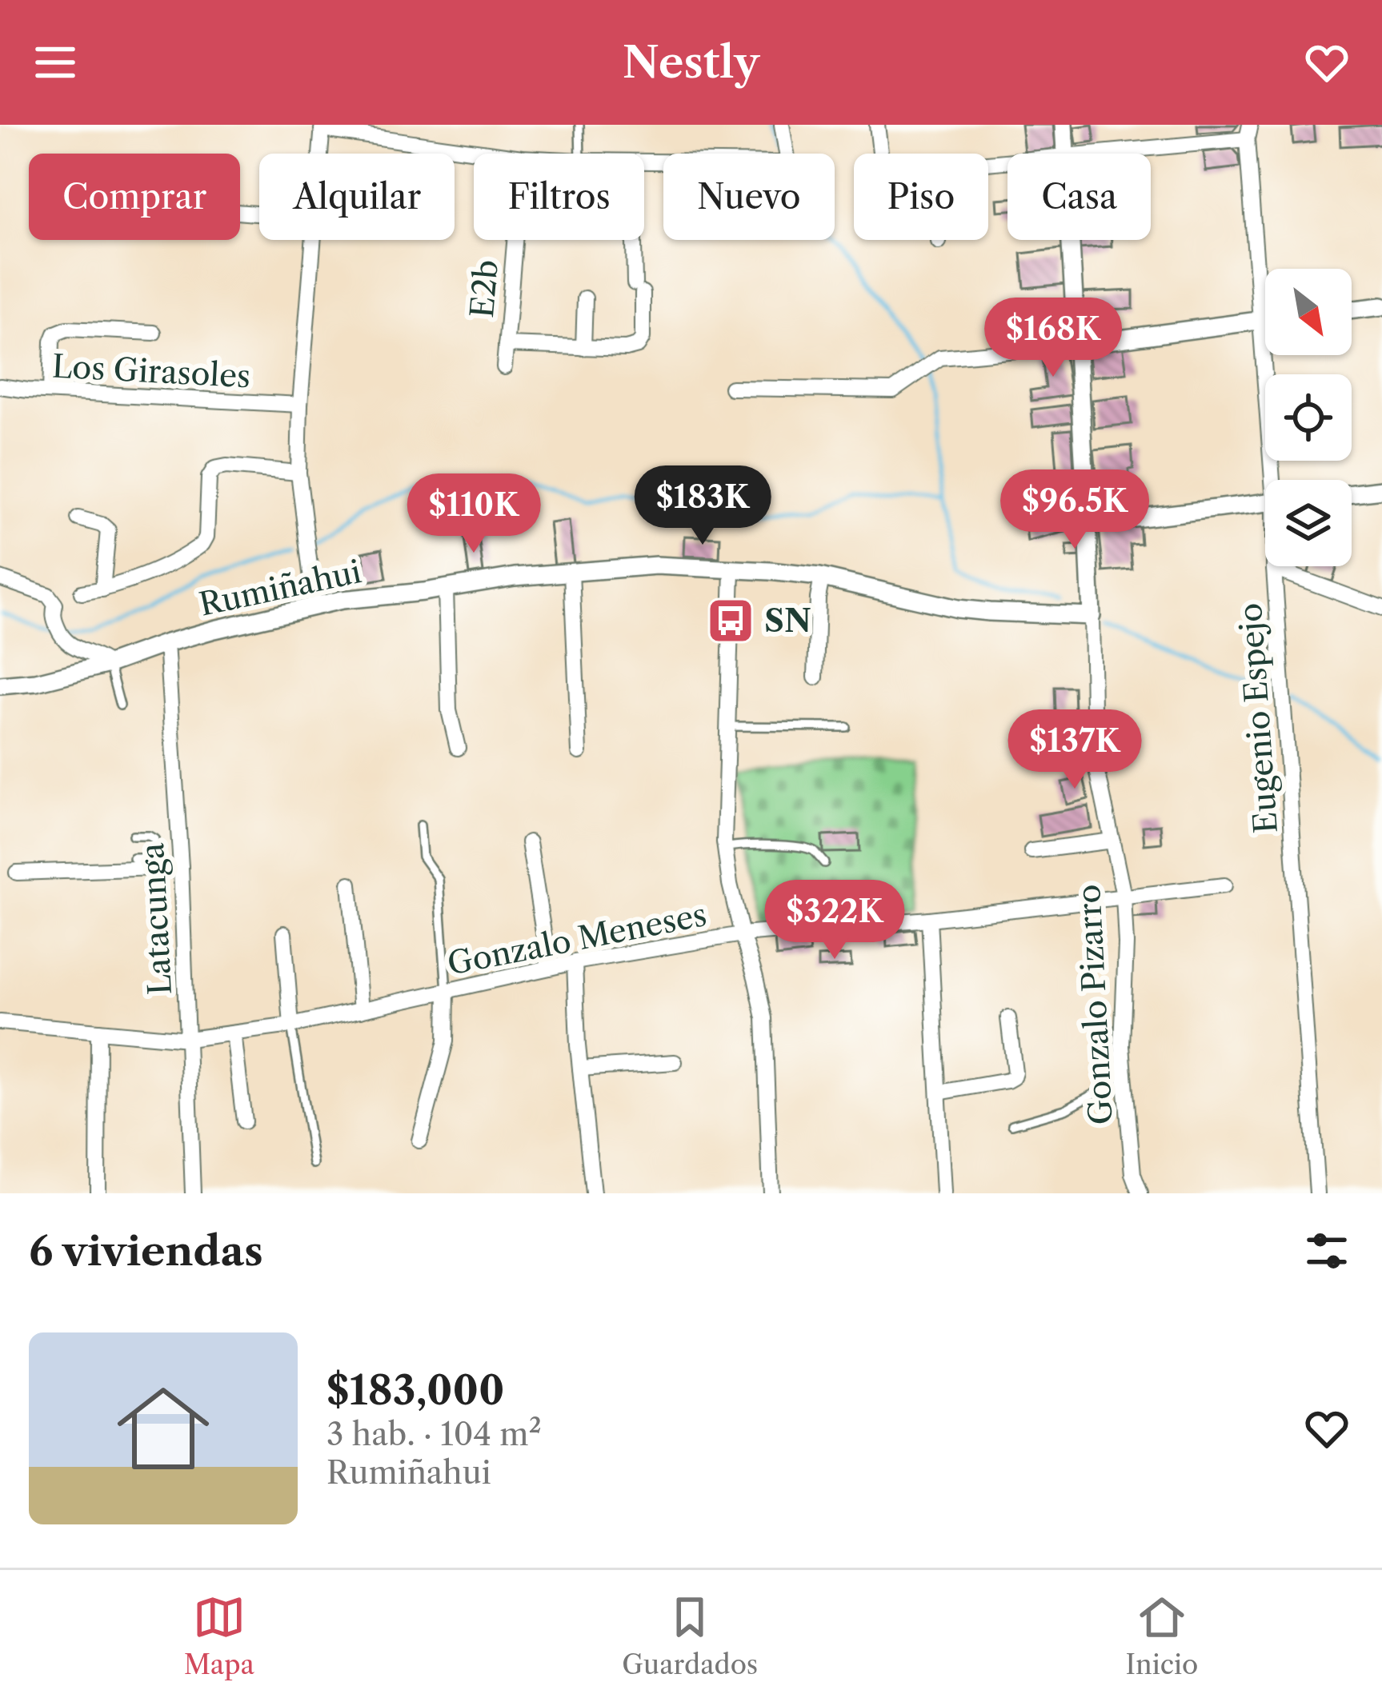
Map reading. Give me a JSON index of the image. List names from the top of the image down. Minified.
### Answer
{"streets":{"street":["E2b","Los Girasoles","Rumiñahui","Eugenio Espejo","Latacunga","Gonzalo Meneses","Gonzalo Pizarro"]},"crossings":[["Rumiñahui","Latacunga"],["Rumiñahui","Gonzalo Pizarro"],["Latacunga","Gonzalo Meneses"],["Gonzalo Meneses","Gonzalo Pizarro"]],"places":{"bus stop":["SN"]},"north":"bottom right","page":{"header":"Nestly","chip":["Comprar","Alquilar","Filtros","Nuevo","Piso","Casa"],"price":["$168K","$183K","$96.5K","$110K","$137K","$322K"],"heading":"6 viviendas","list":[{"name":"$183,000","note":"3 hab. · 104 m² · Rumiñahui"}],"tabs":["Mapa","Guardados","Inicio"]}}
